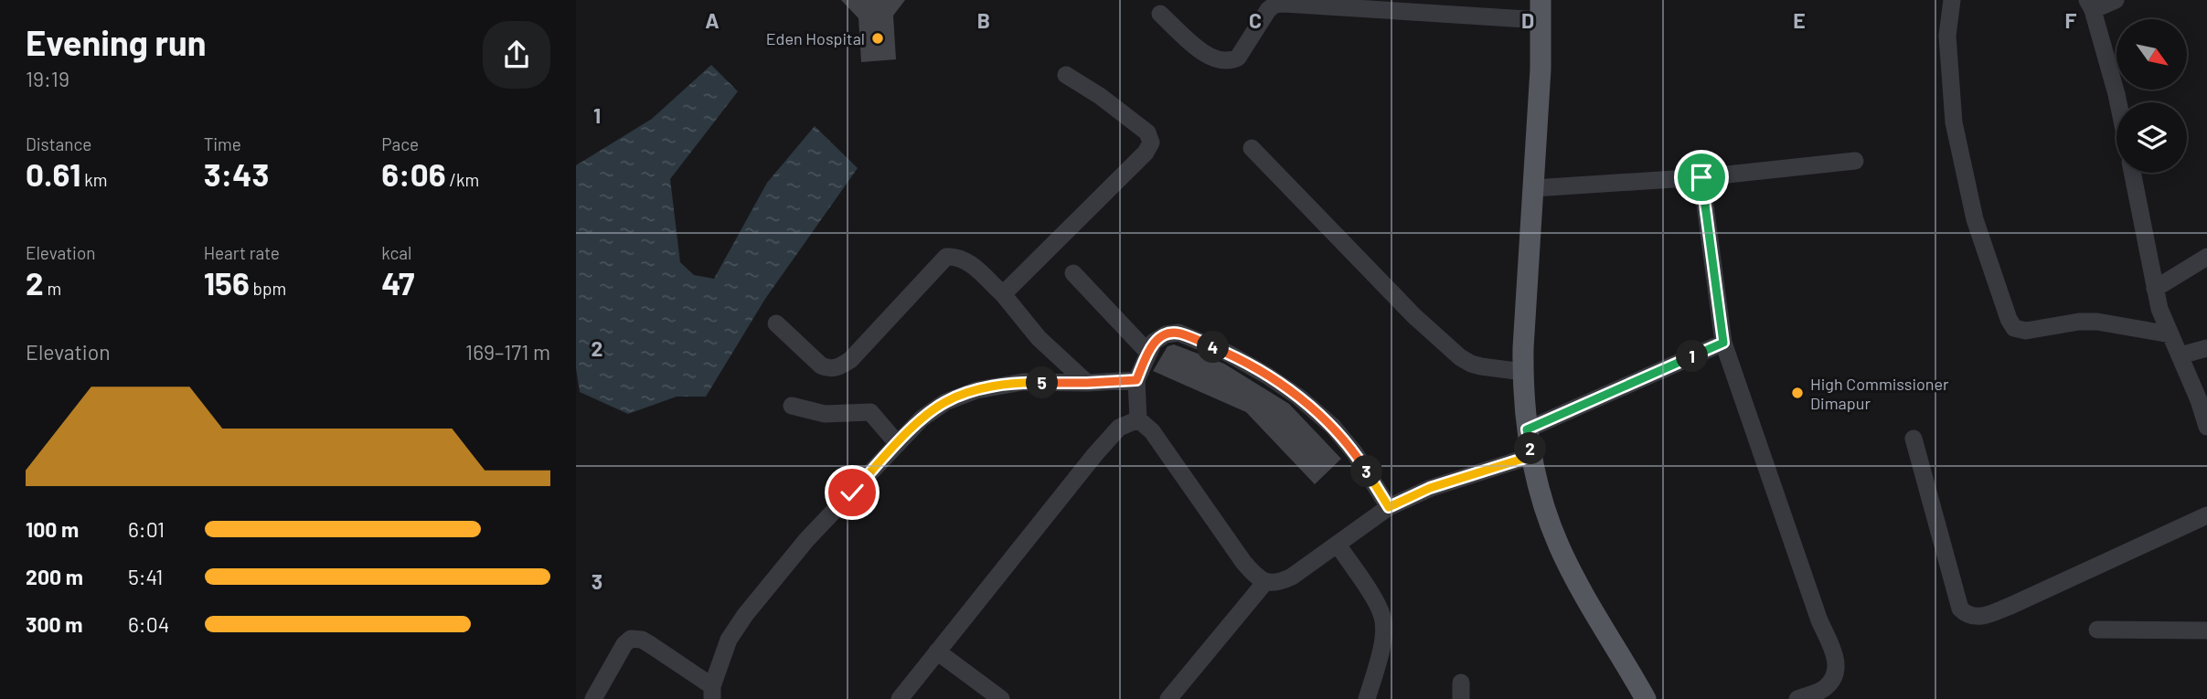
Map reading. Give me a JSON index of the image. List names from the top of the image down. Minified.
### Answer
{"places":["Eden Hospital","High Commissioner Dimapur"],"north":"bottom right","page":{"heading":["Evening run","19:19"],"stats":[["Distance","0.61 km"],["Time","3:43"],["Pace","6:06 /km"],["Elevation","2 m"],["Heart rate","156 bpm"],["kcal","47"]],"chart":["Elevation","169–171 m"],"pins":["4","1","5","2","3"],"list":[{"name":"100 m","note":"6:01"},{"name":"200 m","note":"5:41"},{"name":"300 m","note":"6:04"}]},"grid":{"columns":["A","B","C","D","E","F"],"rows":["1","2","3"]}}
